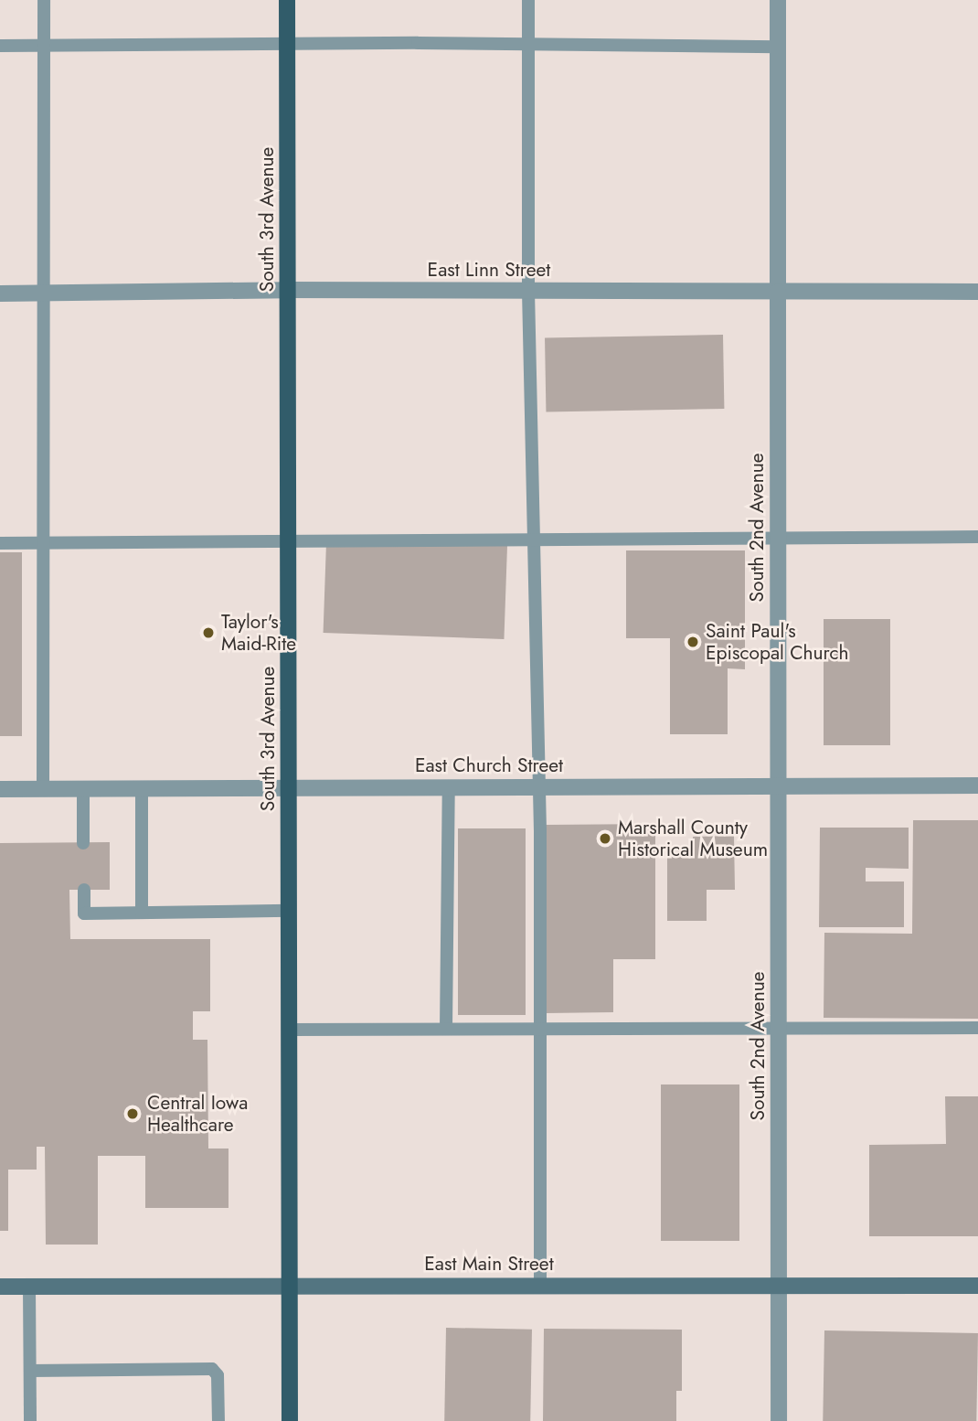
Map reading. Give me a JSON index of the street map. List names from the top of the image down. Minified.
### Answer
{"streets":{"main road":["South 3rd Avenue","East Main Street"],"street":["East Linn Street","South 2nd Avenue","East Church Street"]},"crossings":[["South 3rd Avenue","East Linn Street"],["South 3rd Avenue","East Church Street"],["South 3rd Avenue","East Main Street"],["East Linn Street","South 2nd Avenue"],["South 2nd Avenue","East Church Street"],["South 2nd Avenue","East Main Street"]],"places":["Taylor's Maid-Rite","Saint Paul's Episcopal Church","Marshall County Historical Museum","Central Iowa Healthcare"]}
